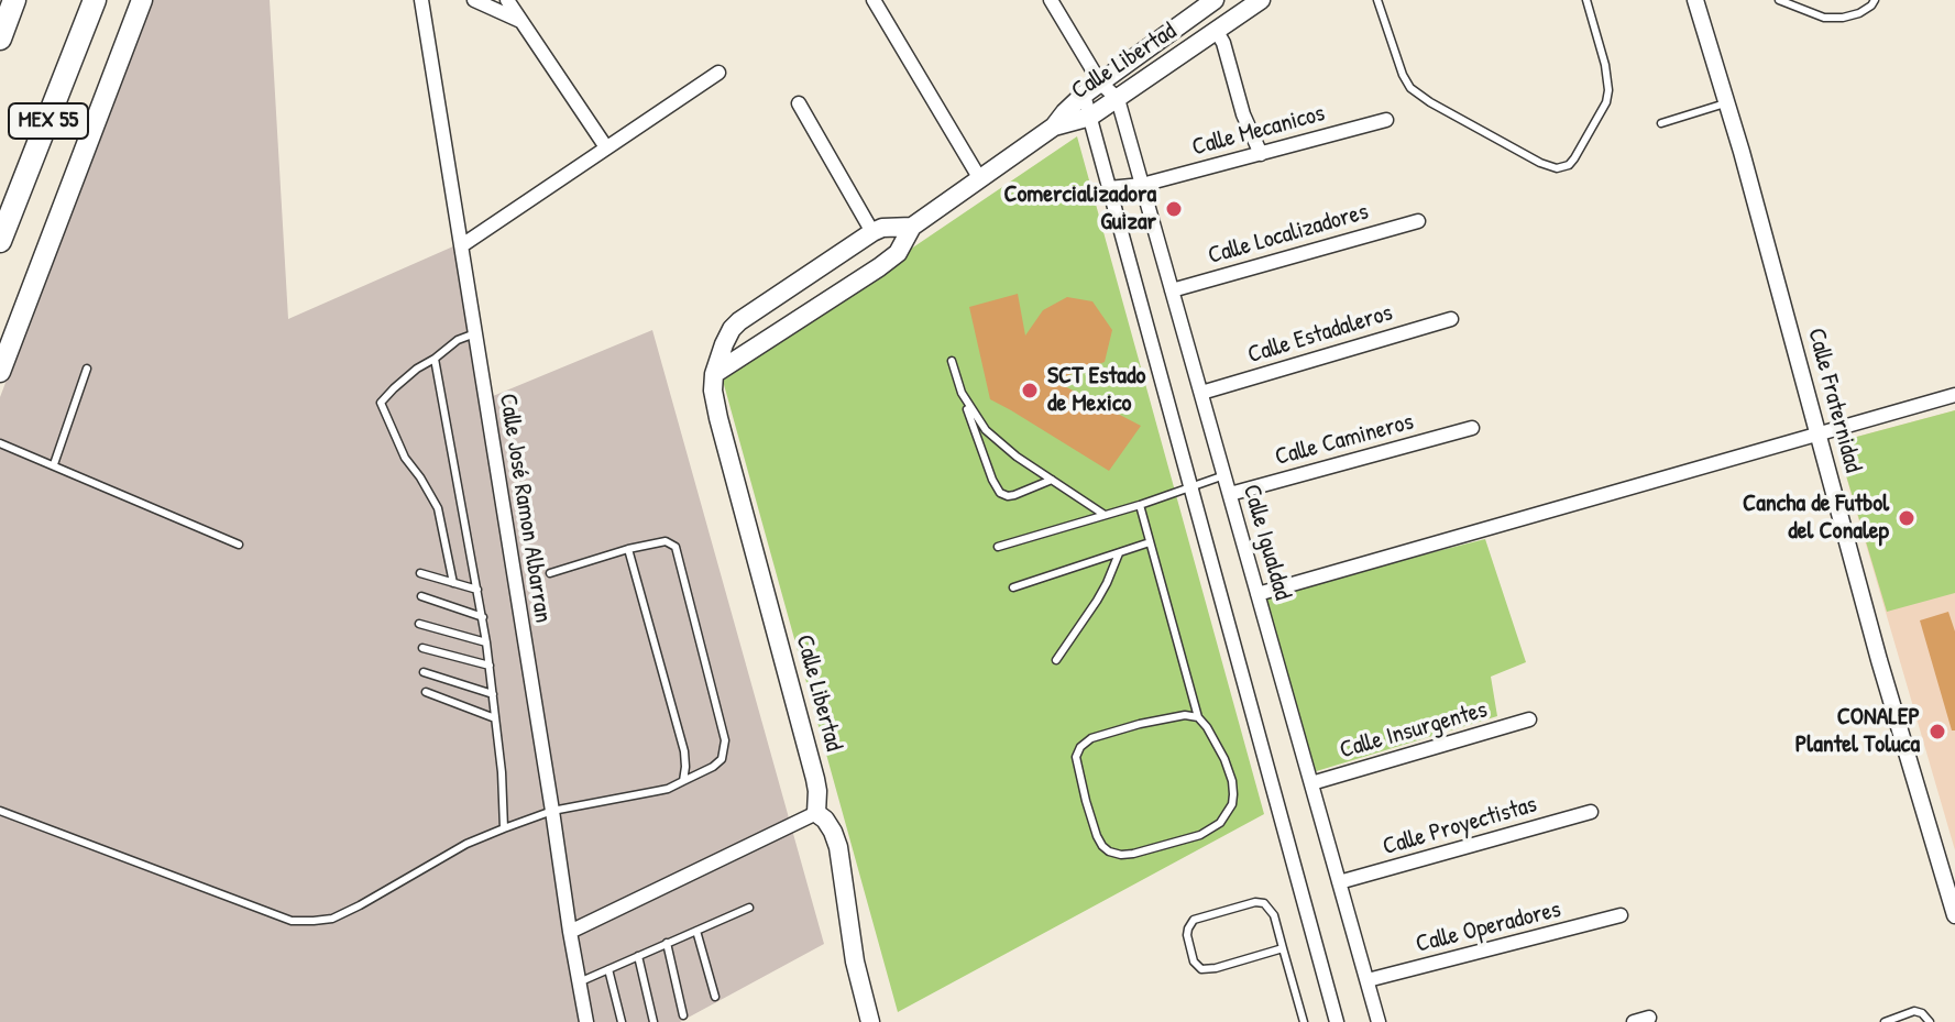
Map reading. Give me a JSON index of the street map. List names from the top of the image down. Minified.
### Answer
{"streets":{"highway":["MEX 55"],"main road":["Calle Libertad"],"street":["Calle Mecanicos","Calle Localizadores","Calle Estadaleros","Calle Fraternidad","Calle Camineros","Calle José Ramon Albarran","Calle Igualdad","Calle Insurgentes","Calle Proyectistas","Calle Operadores"]},"crossings":[["Calle Libertad","Calle Igualdad"],["Calle Mecanicos","Calle Igualdad"],["Calle Localizadores","Calle Igualdad"],["Calle Estadaleros","Calle Igualdad"],["Calle Camineros","Calle Igualdad"],["Calle Igualdad","Calle Insurgentes"],["Calle Igualdad","Calle Proyectistas"],["Calle Igualdad","Calle Operadores"]],"places":["Comercializadora Guizar","SCT Estado de Mexico","Cancha de Futbol del Conalep","CONALEP Plantel Toluca"]}
